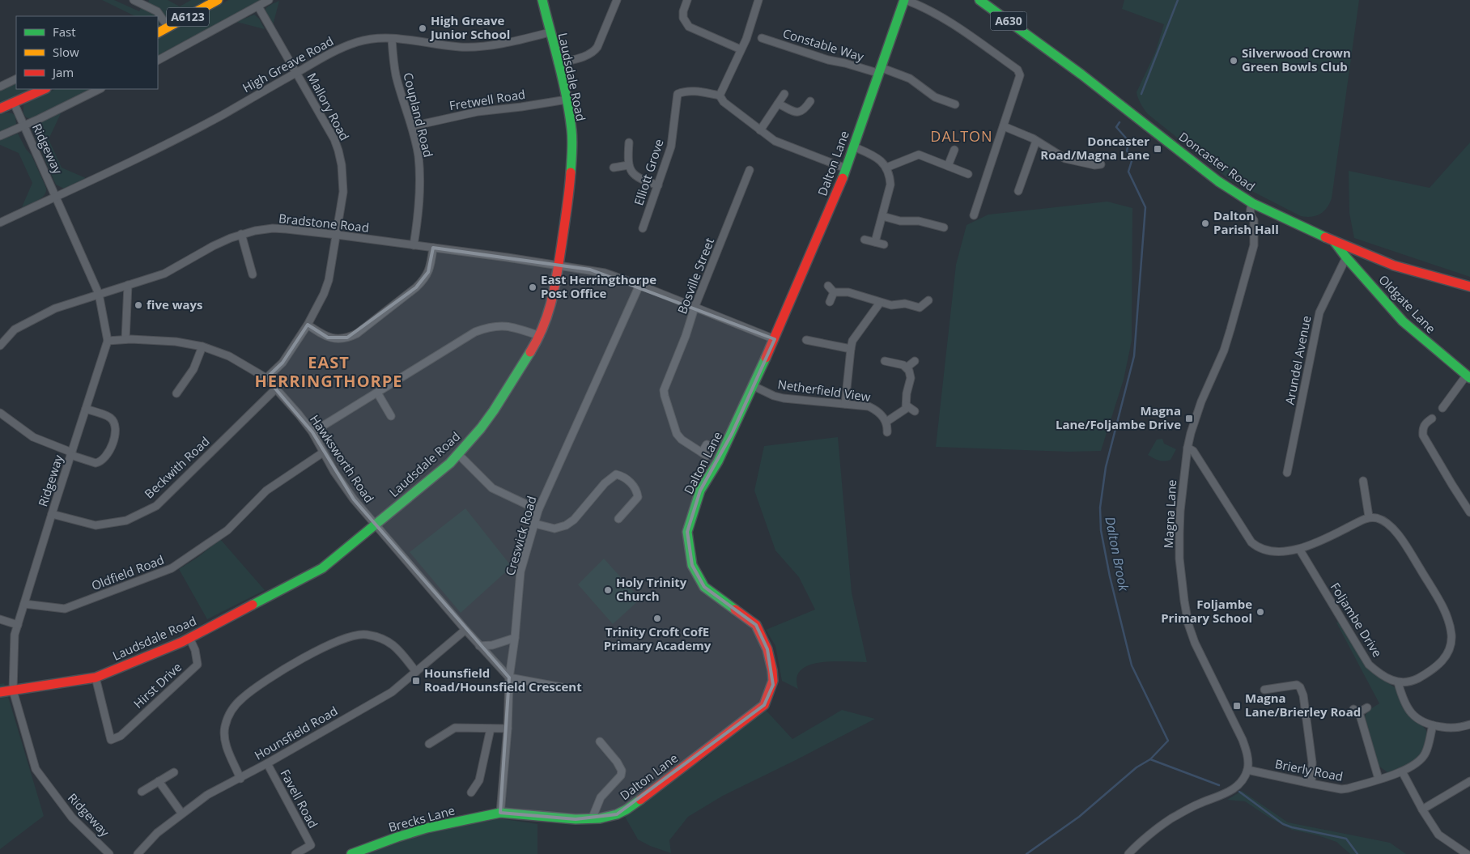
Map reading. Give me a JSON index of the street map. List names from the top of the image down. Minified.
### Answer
{"streets":{"street":["A6123","A630","Constable Way","High Greave Road","Laudsdale Road","Fretwell Road","Mallory Road","Coupland Road","Ridgeway","Doncaster Road","Dalton Lane","Elliott Grove","Bradstone Road","Bosville Street","Oldgate Lane","Arundel Avenue","Netherfield View","Hawksworth Road","Beckwith Road","Magna Lane","Creswick Road","Oldfield Road","Foljambe Drive","Hirst Drive","Hounsfield Road","Brierly Road","Favell Road","Brecks Lane"]},"crossings":[["Constable Way","Dalton Lane"],["High Greave Road","Laudsdale Road"],["High Greave Road","Mallory Road"],["High Greave Road","Coupland Road"],["High Greave Road","Ridgeway"],["Laudsdale Road","Fretwell Road"],["Laudsdale Road","Ridgeway"],["Laudsdale Road","Bradstone Road"],["Laudsdale Road","Hawksworth Road"],["Laudsdale Road","Hirst Drive"],["Fretwell Road","Coupland Road"],["Mallory Road","Bradstone Road"],["Mallory Road","Hawksworth Road"],["Coupland Road","Bradstone Road"],["Ridgeway","Bradstone Road"],["Ridgeway","Hawksworth Road"],["Ridgeway","Beckwith Road"],["Ridgeway","Oldfield Road"],["Doncaster Road","Oldgate Lane"],["Doncaster Road","Magna Lane"],["Dalton Lane","Bradstone Road"],["Dalton Lane","Netherfield View"],["Dalton Lane","Creswick Road"],["Dalton Lane","Brecks Lane"],["Bradstone Road","Bosville Street"],["Bradstone Road","Creswick Road"],["Oldgate Lane","Arundel Avenue"],["Hawksworth Road","Beckwith Road"],["Hawksworth Road","Creswick Road"],["Hawksworth Road","Oldfield Road"],["Hawksworth Road","Hounsfield Road"],["Magna Lane","Brierly Road"],["Creswick Road","Brecks Lane"],["Hounsfield Road","Favell Road"]],"districts":["DALTON","EAST HERRINGTHORPE"],"water":["Dalton Brook"],"places":{"other":["High Greave Junior School","Silverwood Crown Green Bowls Club","Dalton Parish Hall","East Herringthorpe Post Office","five ways","Holy Trinity Church","Foljambe Primary School","Trinity Croft CofE Primary Academy"],"transit":["Doncaster Road/Magna Lane","Magna Lane/Foljambe Drive","Hounsfield Road/Hounsfield Crescent","Magna Lane/Brierley Road"]},"legend":["Fast","Slow","Jam"]}
